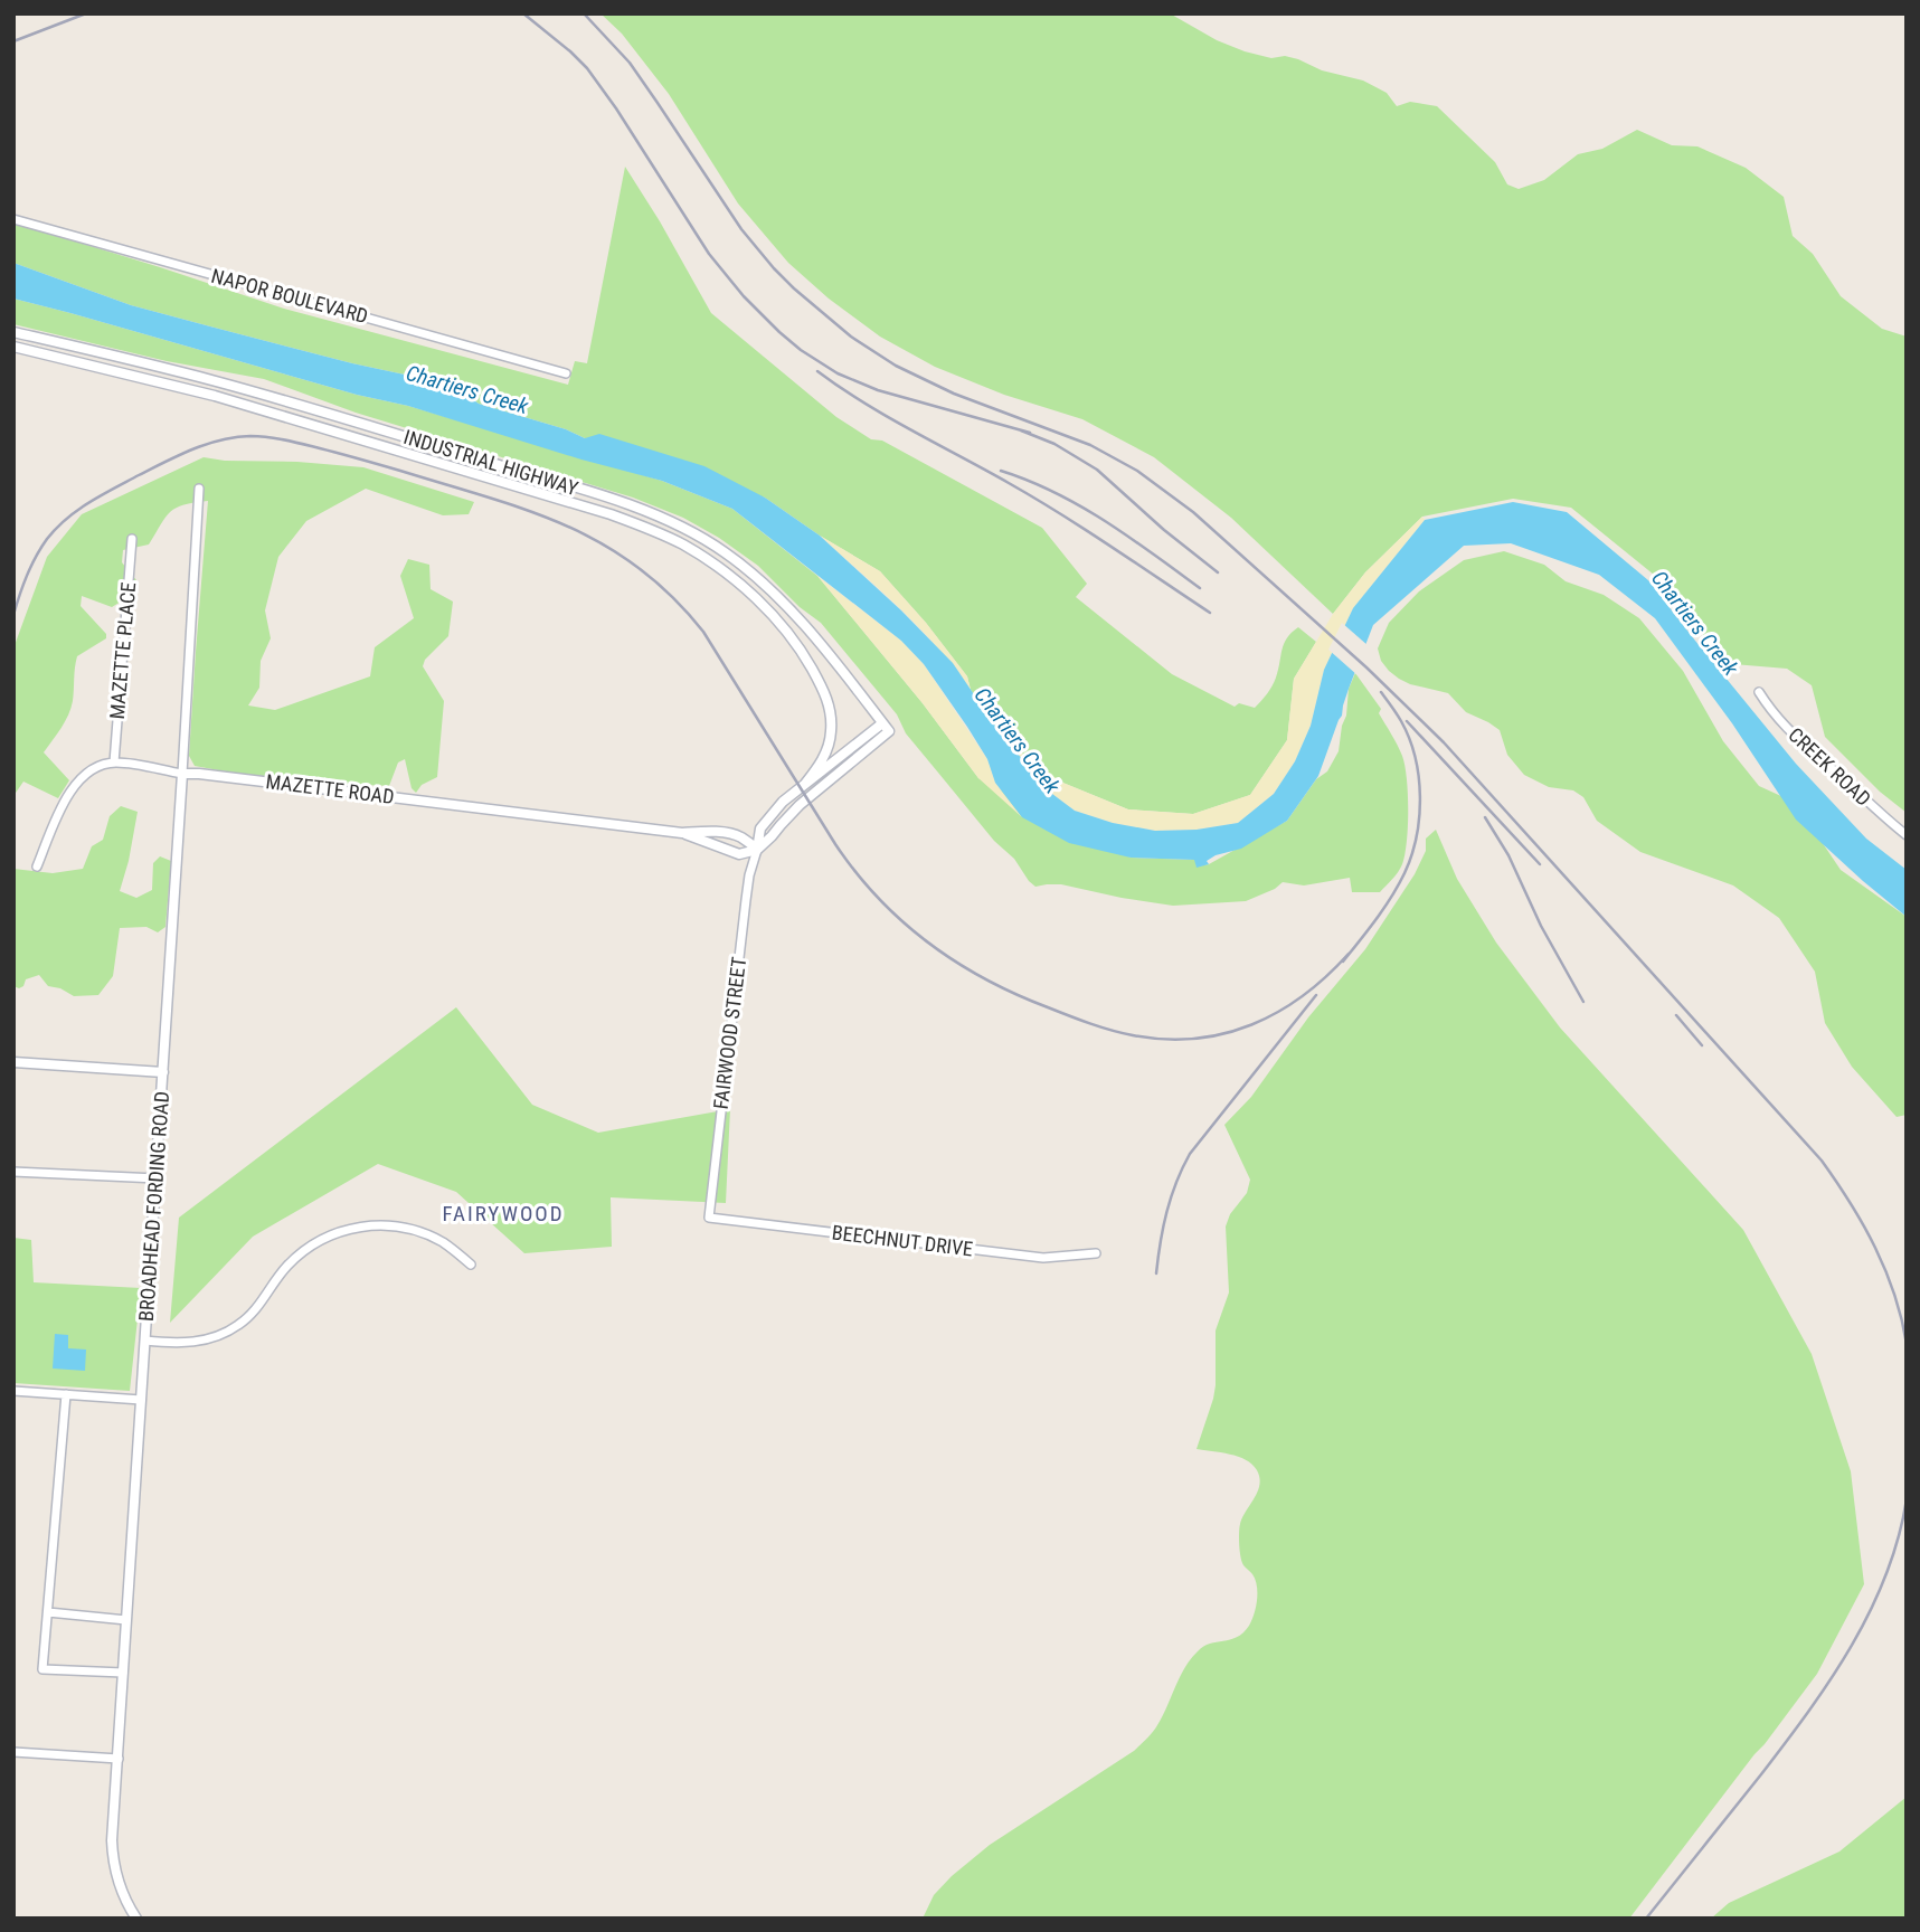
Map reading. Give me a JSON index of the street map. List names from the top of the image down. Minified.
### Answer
{"streets":{"street":["NAPOR BOULEVARD","INDUSTRIAL HIGHWAY","MAZETTE PLACE","CREEK ROAD","MAZETTE ROAD","FAIRWOOD STREET","BROADHEAD FORDING ROAD","BEECHNUT DRIVE"]},"crossings":[["INDUSTRIAL HIGHWAY","FAIRWOOD STREET"],["MAZETTE PLACE","MAZETTE ROAD"],["MAZETTE ROAD","FAIRWOOD STREET"],["MAZETTE ROAD","BROADHEAD FORDING ROAD"],["FAIRWOOD STREET","BEECHNUT DRIVE"]],"districts":["FAIRYWOOD"],"water":["Chartiers Creek"]}
